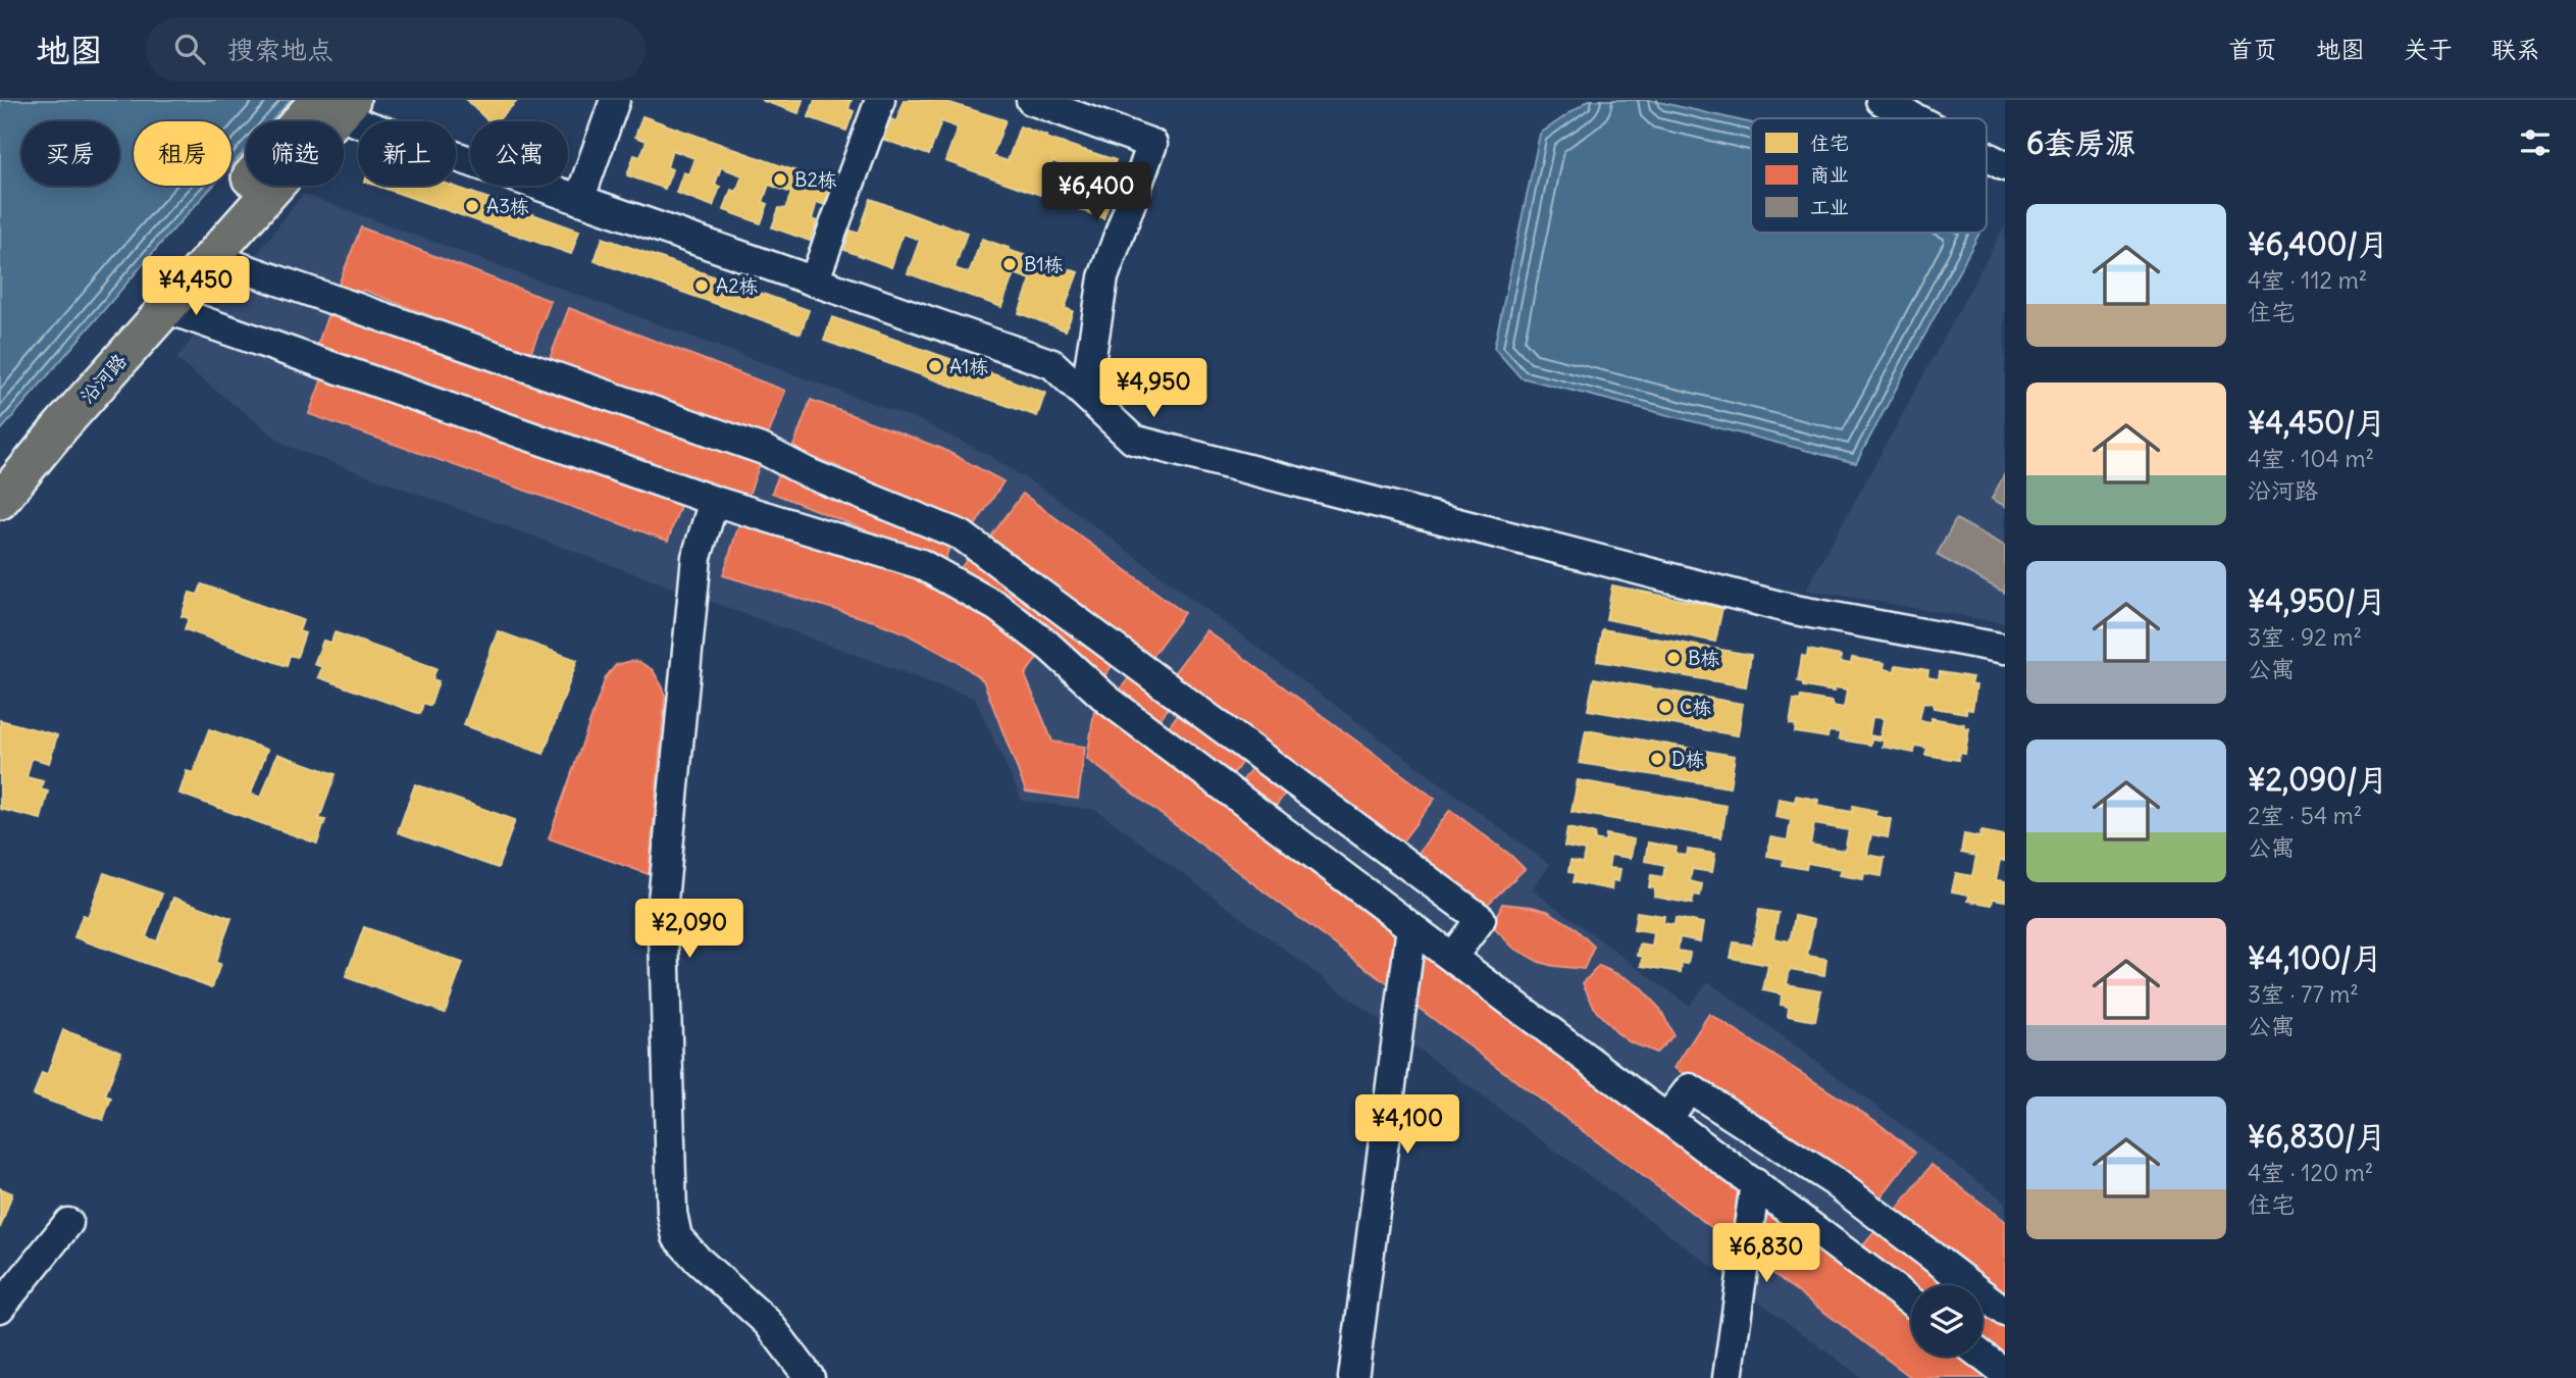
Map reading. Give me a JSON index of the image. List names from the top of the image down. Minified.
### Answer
{"streets":{"main road":["沿河路"]},"places":["B2栋","A3栋","B1栋","A2栋","A1栋","B栋","C栋","D栋"],"legend":["住宅","商业","工业"],"page":{"header":"地图","search":"搜索地点","nav":["首页","地图","关于","联系"],"heading":"6套房源","chip":["买房","租房","筛选","新上","公寓"],"price":["¥6,400","¥4,450","¥4,950","¥2,090","¥4,100","¥6,830"],"list":[{"name":"¥6,400/月","note":"4室 · 112 m² · 住宅"},{"name":"¥4,450/月","note":"4室 · 104 m² · 沿河路"},{"name":"¥4,950/月","note":"3室 · 92 m² · 公寓"},{"name":"¥2,090/月","note":"2室 · 54 m² · 公寓"},{"name":"¥4,100/月","note":"3室 · 77 m² · 公寓"},{"name":"¥6,830/月","note":"4室 · 120 m² · 住宅"}]}}
